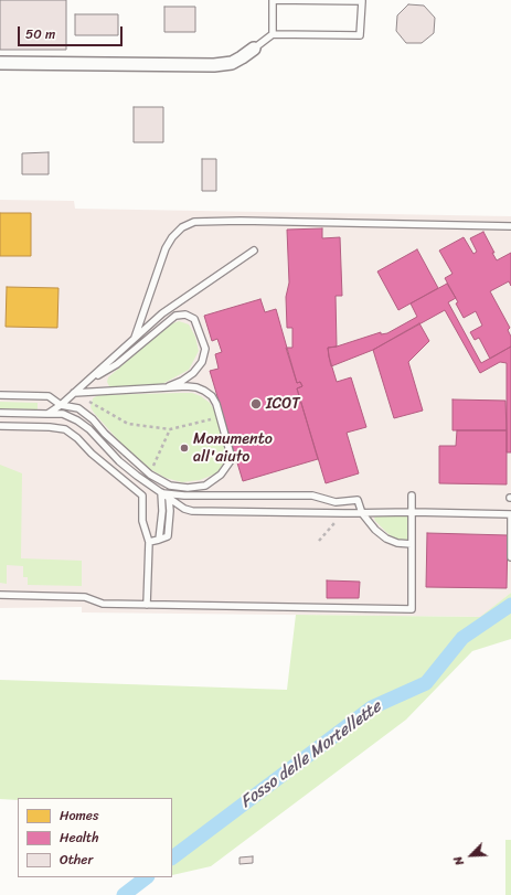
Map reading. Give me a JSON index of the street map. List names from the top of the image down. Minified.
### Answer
{"water":["Fosso delle Mortellette"],"places":["ICOT","Monumento all'aiuto"],"legend":["Homes","Health","Other"],"scale_bar":"50 m","north":"bottom left"}
